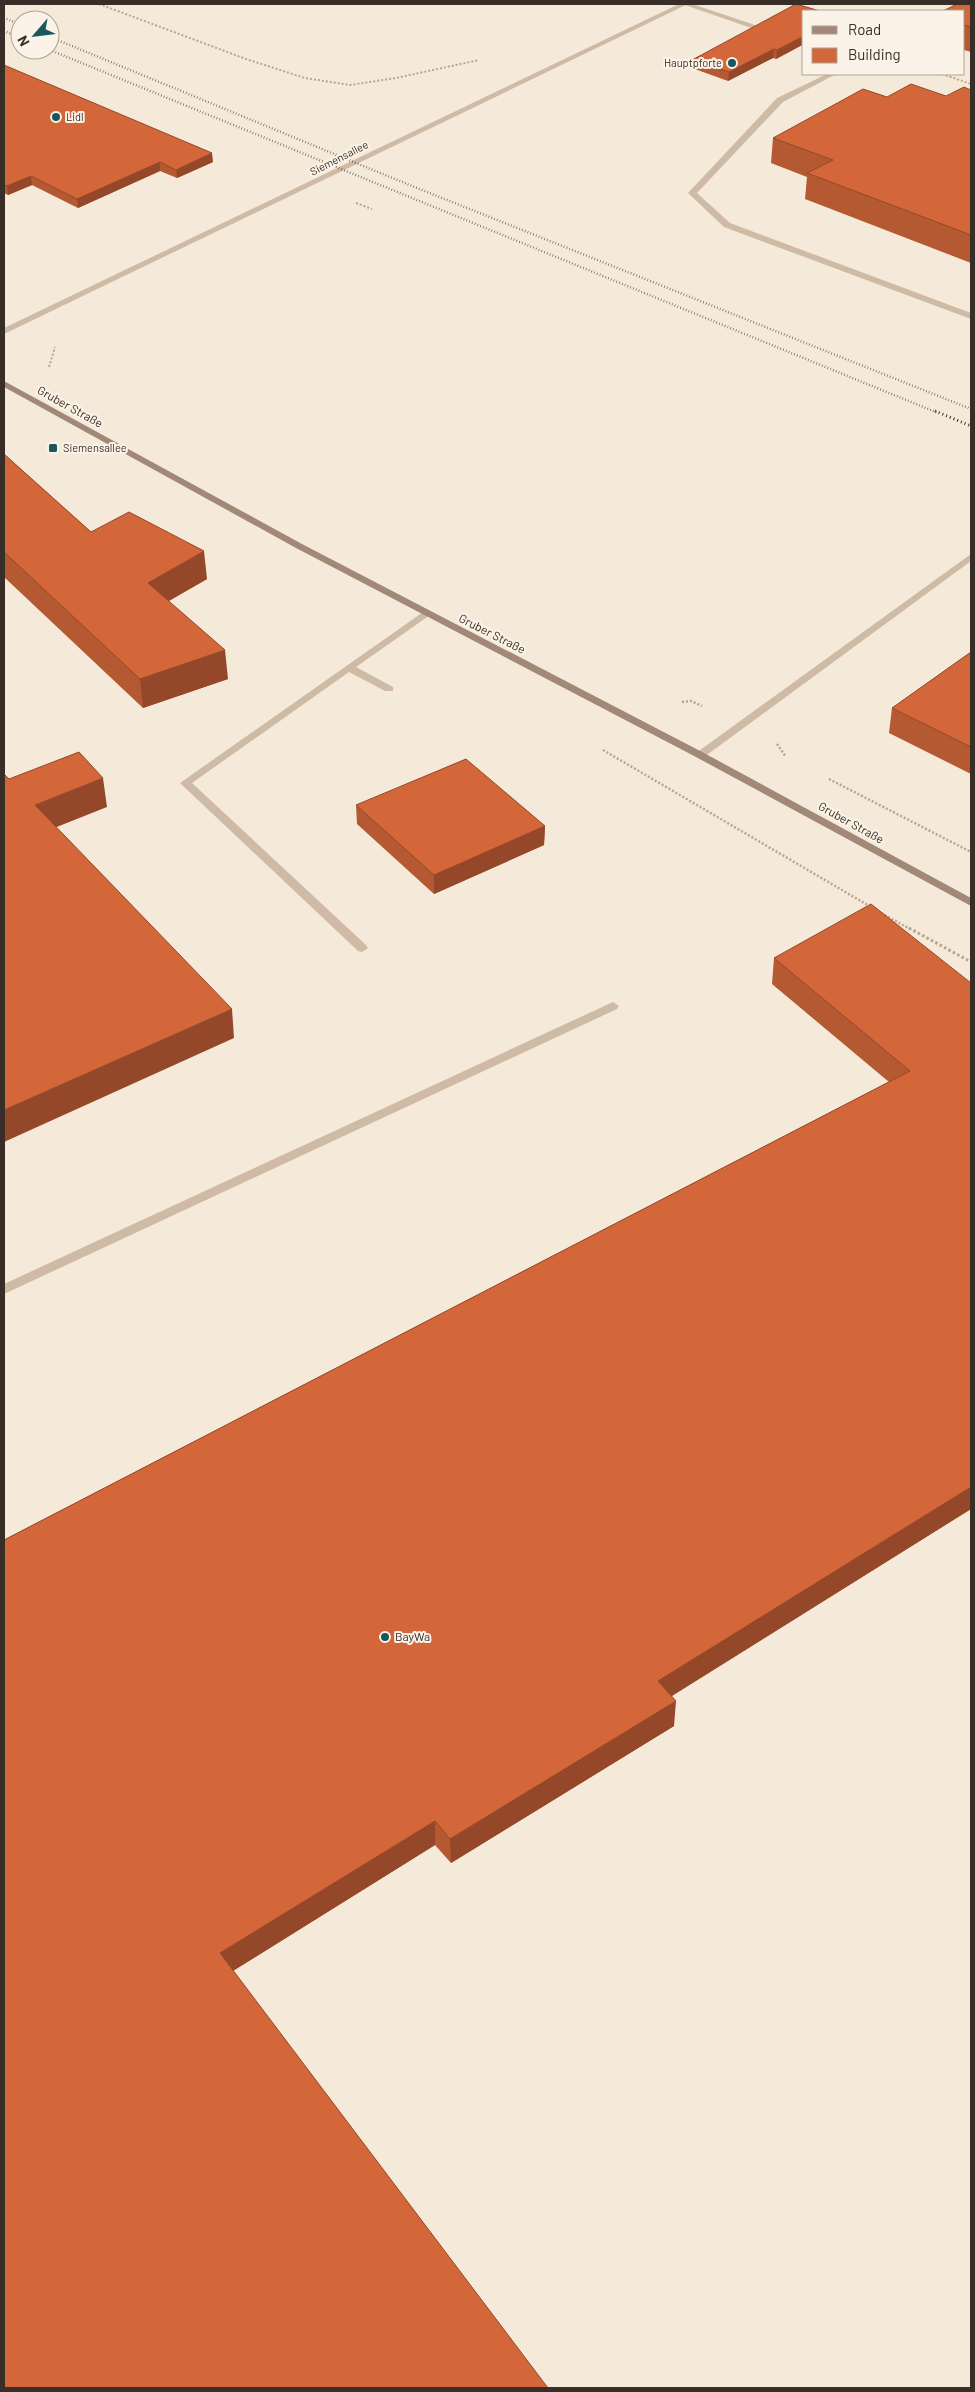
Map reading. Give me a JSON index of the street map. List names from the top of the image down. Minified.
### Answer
{"streets":{"street":["Siemensallee","Gruber Straße"]},"places":{"other":["Hauptpforte","Lidl","BayWa"],"transit":["Siemensallee"]},"legend":["Road","Building"],"north":"bottom left"}
